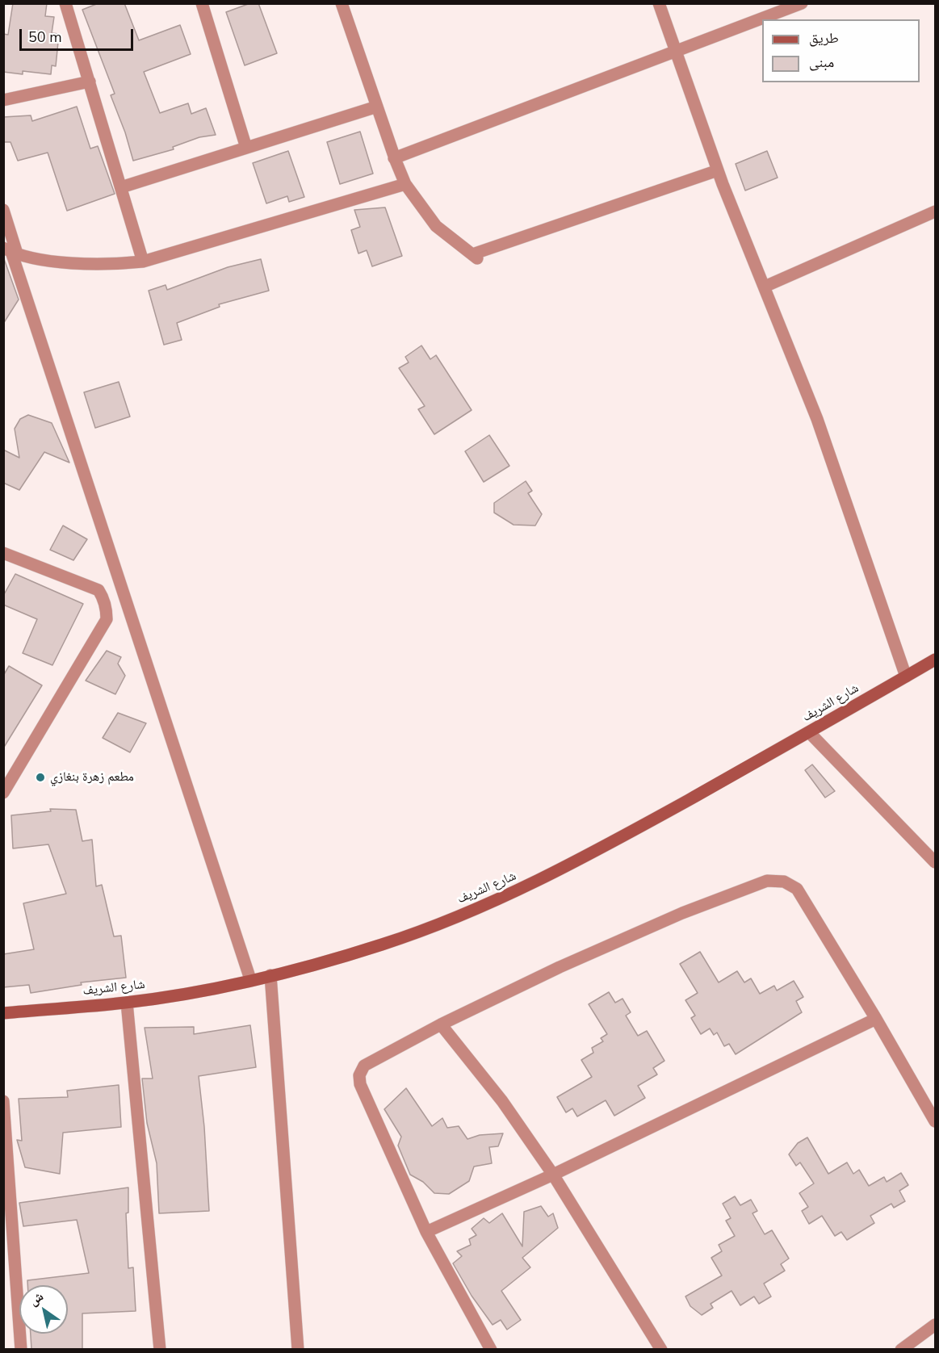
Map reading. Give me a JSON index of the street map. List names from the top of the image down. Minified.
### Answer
{"streets":{"main road":["شارع الشريف"]},"places":["مطعم زهرة بنغازي"],"legend":["طريق","مبنى"],"scale_bar":"50 m","north":"top left"}
